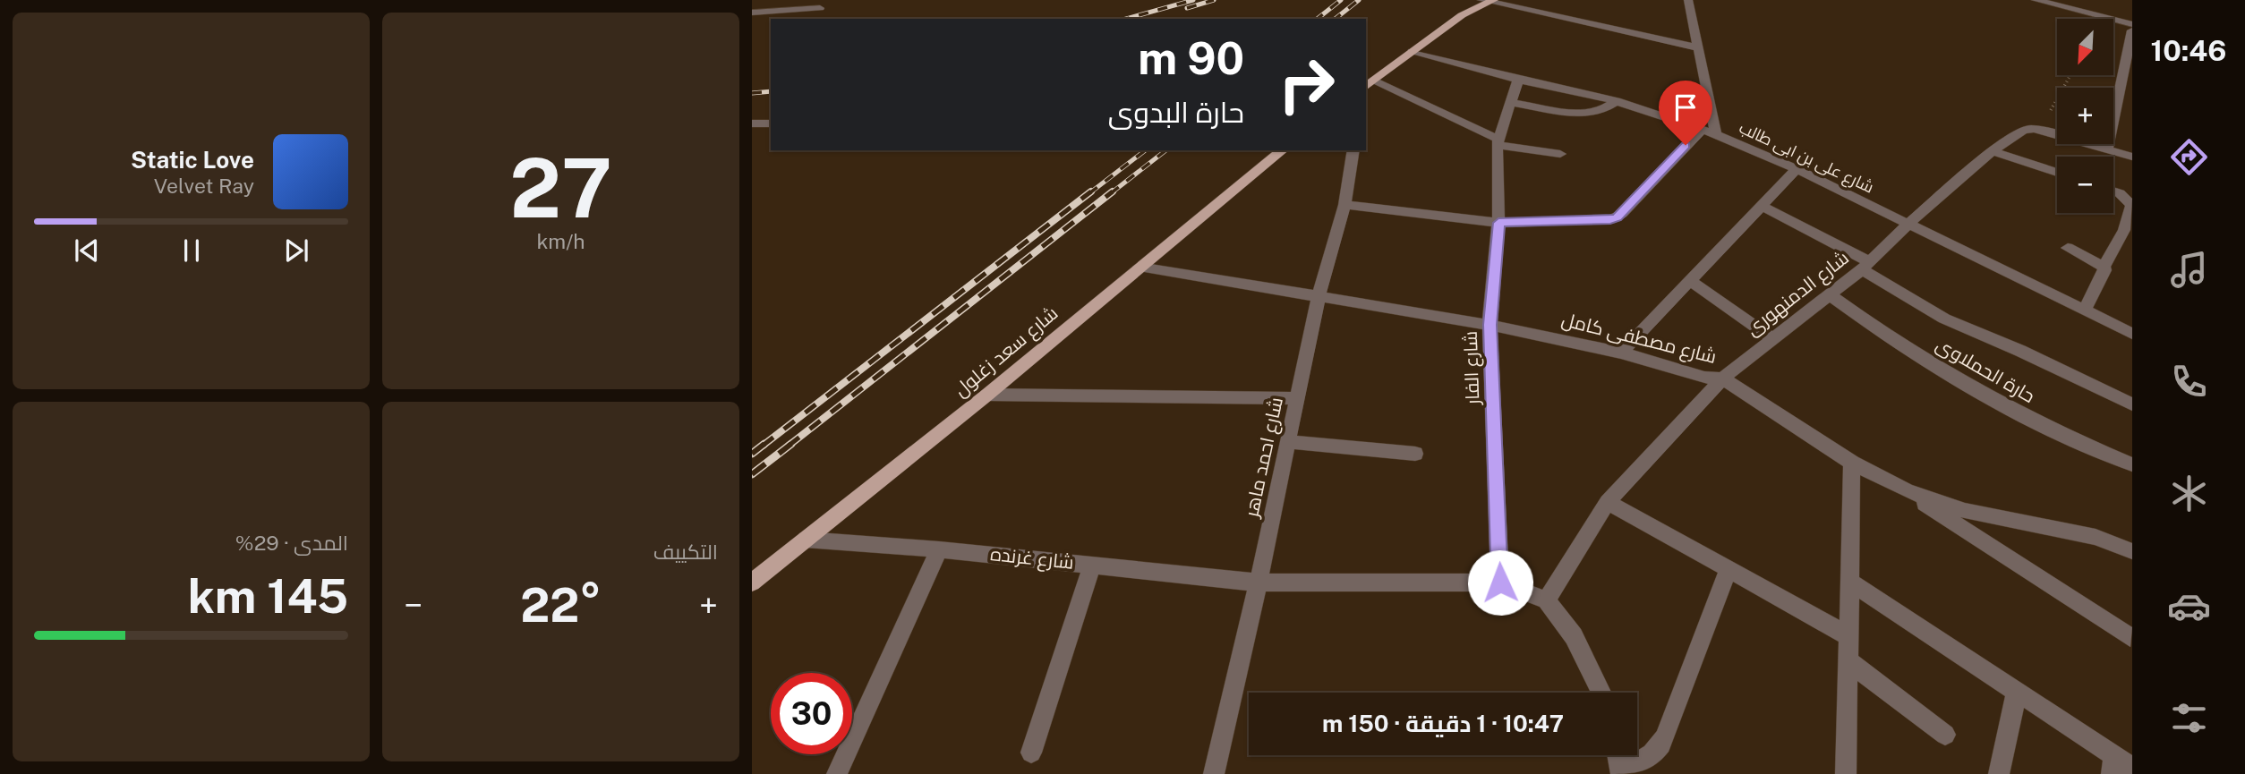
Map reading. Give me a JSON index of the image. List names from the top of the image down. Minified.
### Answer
{"streets":{"main road":["شارع سعد زغلول"],"street":["شارع على بن ابى طالب","شارع الدمنهورى","شارع مصطفى كامل","شارع الفار","حارة الحملاوى","شارع احمد ماهر","شارع غرنده"]},"crossings":[["شارع على بن ابى طالب","شارع الدمنهورى"],["شارع على بن ابى طالب","شارع الفار"],["شارع الدمنهورى","شارع مصطفى كامل"],["شارع الدمنهورى","حارة الحملاوى"],["شارع مصطفى كامل","شارع سعد زغلول"],["شارع مصطفى كامل","شارع الفار"],["شارع مصطفى كامل","شارع احمد ماهر"],["شارع سعد زغلول","شارع غرنده"],["شارع الفار","شارع غرنده"],["شارع احمد ماهر","شارع غرنده"]],"north":"bottom left","page":{"tabs":"10:46","tile":[["27","km/h"],"التكييف",["المدى · 29%","145 km"]],"map_buttons":["+","−"],"turn":["90 m","حارة البدوى"],"song":["Static Love","Velvet Ray"],"heat":["−","22°","+"],"limit":"30","trip":"10:47 · 1 دقيقة · 150 m"}}
